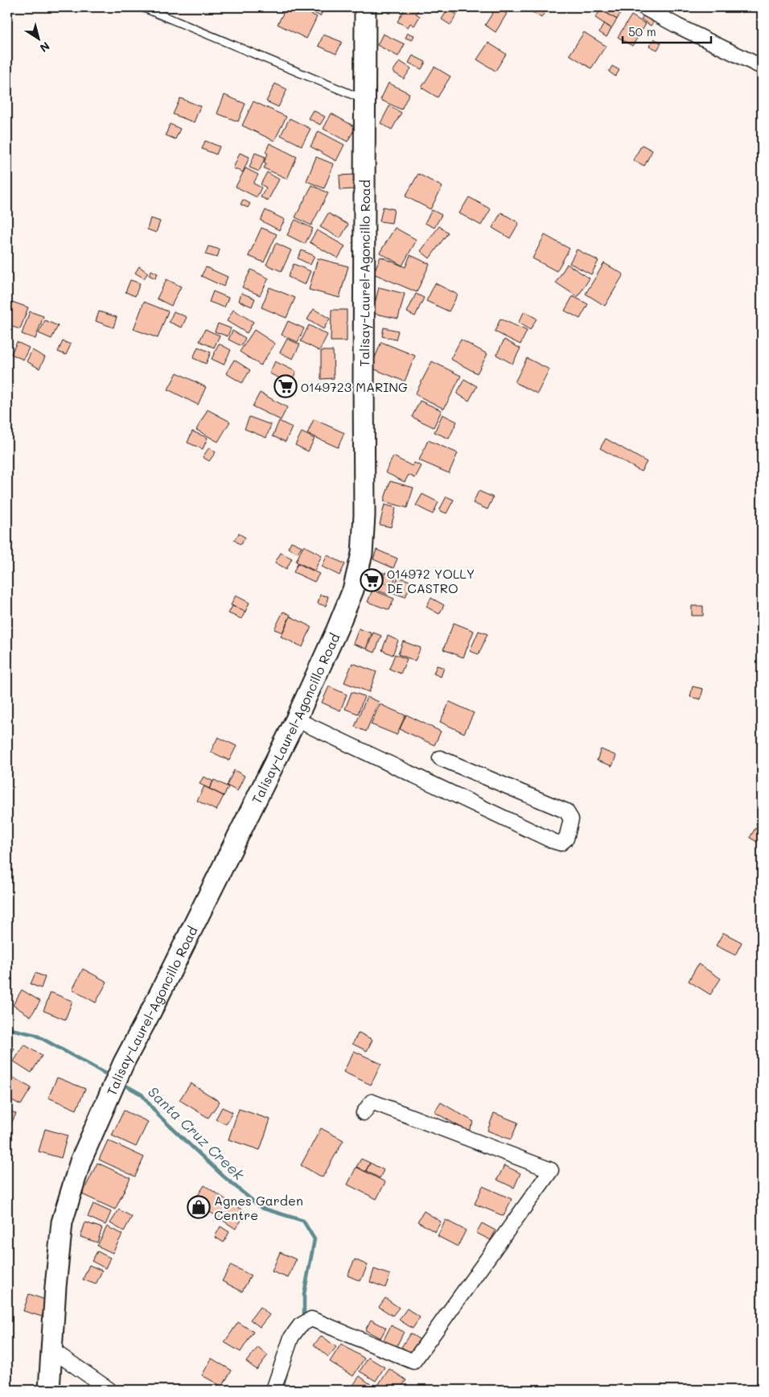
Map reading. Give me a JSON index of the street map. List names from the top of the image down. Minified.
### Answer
{"streets":{"main road":["Talisay-Laurel-Agoncillo Road"]},"water":["Santa Cruz Creek"],"places":{"supermarket":["0149723 MARING","014972 YOLLY DE CASTRO"],"shop":["Agnes Garden Centre"]},"scale_bar":"50 m","north":"bottom right"}
